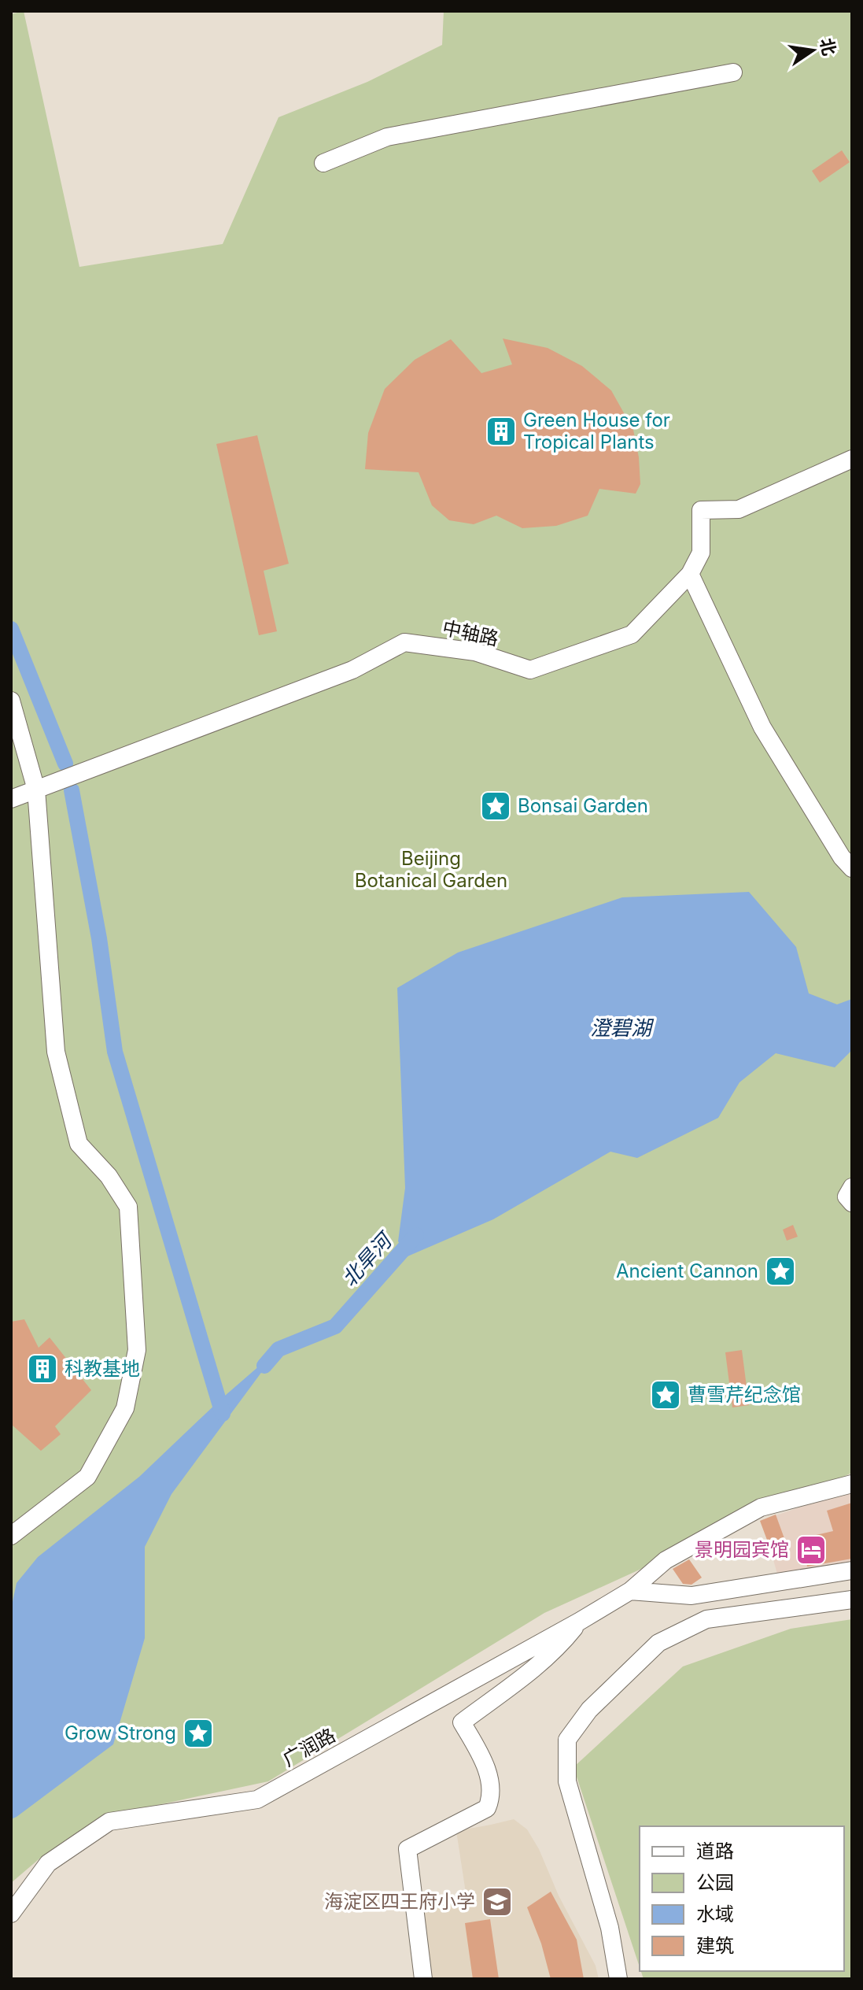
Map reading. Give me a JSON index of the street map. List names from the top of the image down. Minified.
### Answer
{"streets":{"street":["中轴路","广润路"]},"water":["澄碧湖","北旱河"],"parks":["Beijing Botanical Garden"],"places":{"building":["Green House for Tropical Plants","科教基地"],"place":["Bonsai Garden","Ancient Cannon","曹雪芹纪念馆","Grow Strong"],"hotel":["景明园宾馆"],"school or university":["海淀区四王府小学"]},"legend":["道路","公园","水域","建筑"],"north":"right"}
